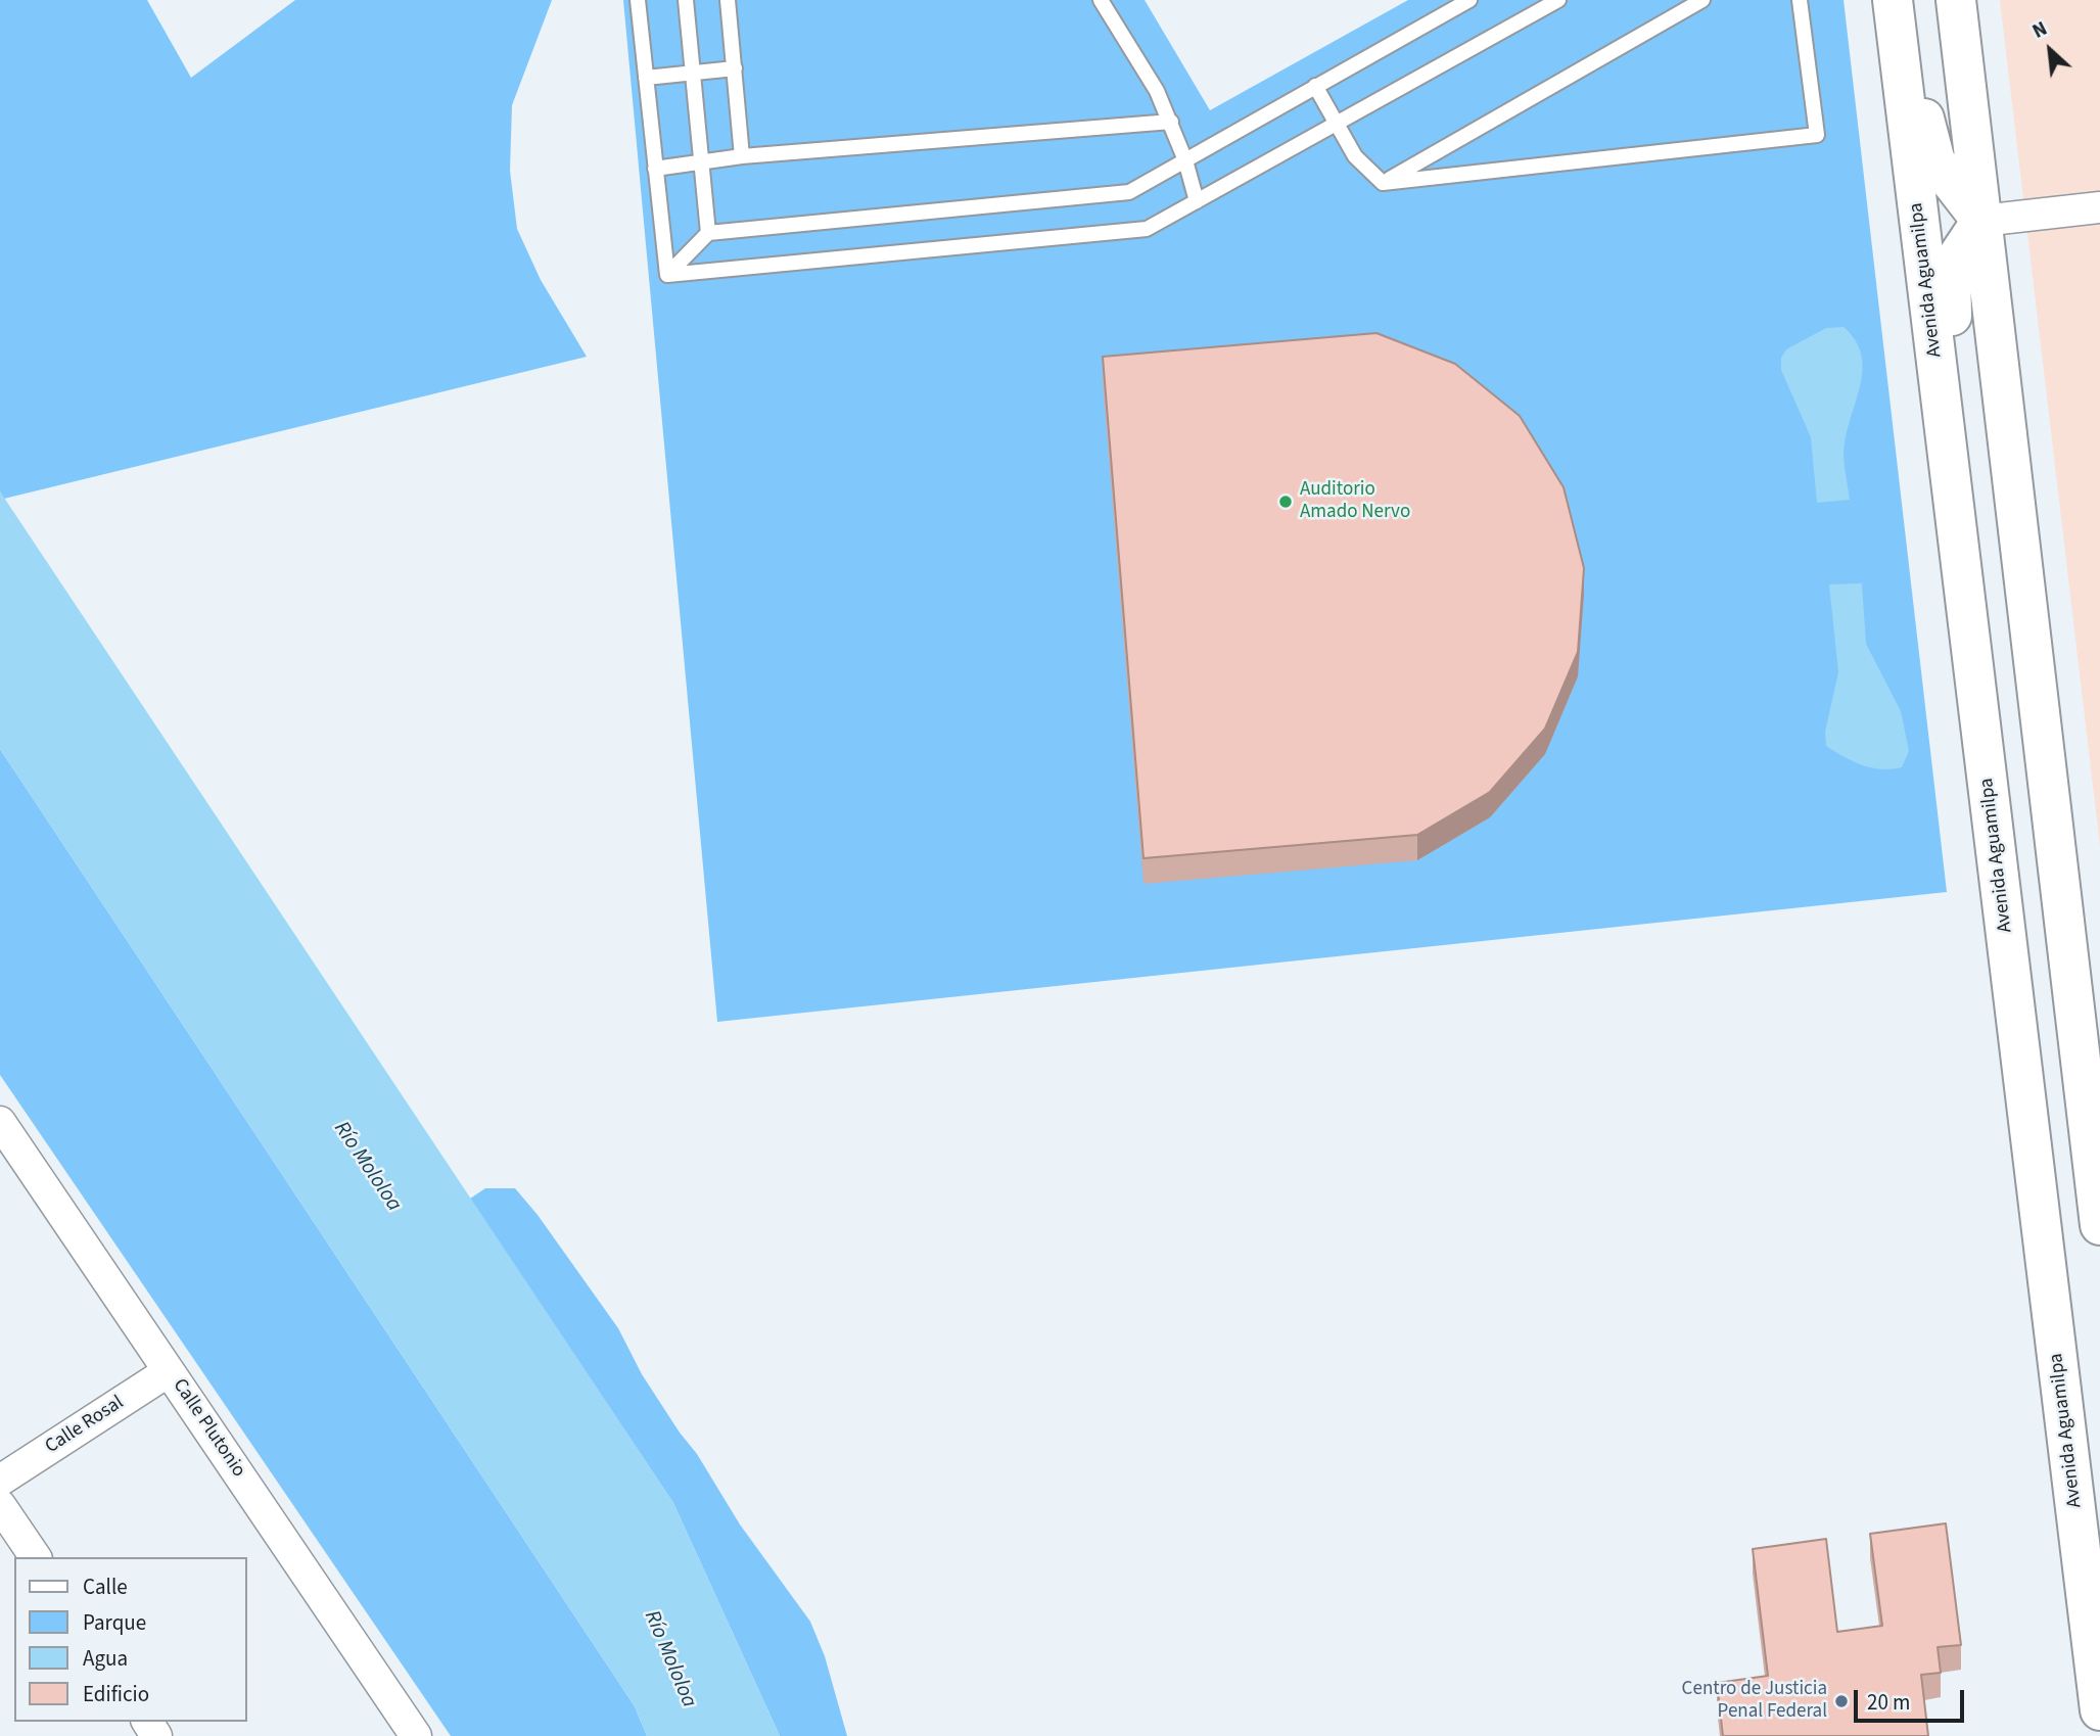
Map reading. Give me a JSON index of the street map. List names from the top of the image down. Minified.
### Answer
{"streets":{"main road":["Avenida Aguamilpa"],"street":["Calle Rosal","Calle Plutonio"]},"crossings":[["Calle Rosal","Calle Plutonio"]],"water":["Río Mololoa"],"places":["Auditorio Amado Nervo","Centro de Justicia Penal Federal"],"legend":["Calle","Parque","Agua","Edificio"],"scale_bar":"20 m","north":"top left"}
